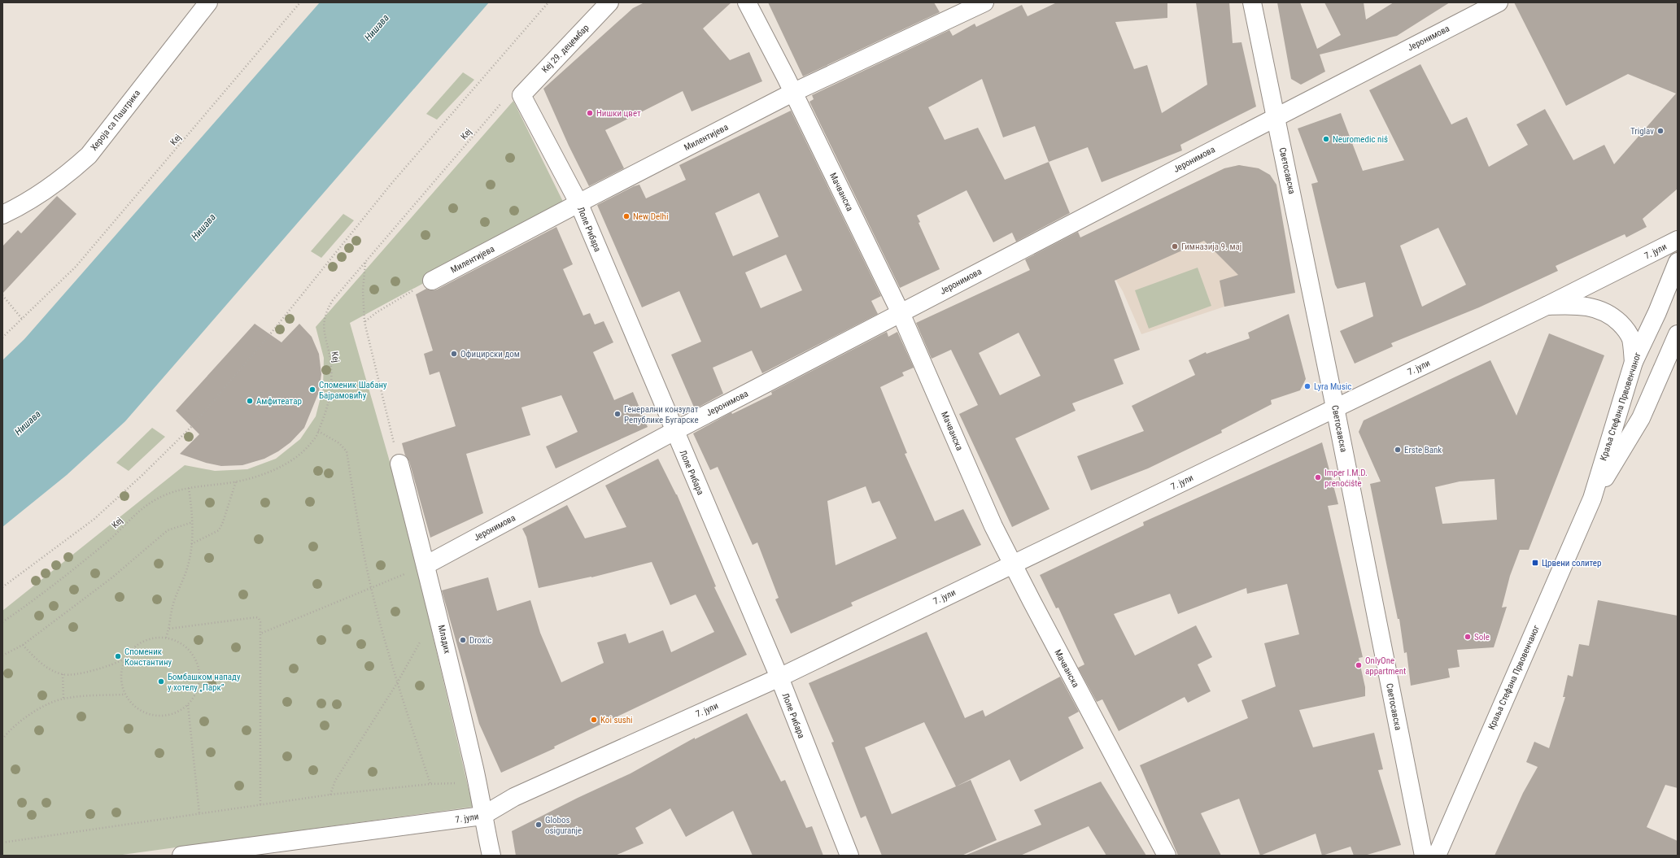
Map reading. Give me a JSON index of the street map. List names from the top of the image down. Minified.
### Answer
{"streets":{"street":["Јеронимова","Кеј 29. децембар","Хероја са Паштрика","Милентијева","Светосавска","Мачванска","Лоле Рибара","7. јули","Краља Стефана Првовенчаног","Младих"],"path":["Кеј"]},"crossings":[["Јеронимова","Светосавска"],["Јеронимова","Мачванска"],["Јеронимова","Лоле Рибара"],["Јеронимова","Младих"],["Кеј 29. децембар","Лоле Рибара"],["Милентијева","Мачванска"],["Милентијева","Лоле Рибара"],["Светосавска","7. јули"],["Мачванска","7. јули"],["Лоле Рибара","7. јули"],["7. јули","Младих"]],"water":["Нишава"],"places":{"other":["Нишки цвет","Triglav","Neuromedic niš","New Delhi","Гимназија 9. мај","Официрски дом","Lyra Music","Споменик Шабану Бајрамовићу","Амфитеатар","Генерални конзулат Републике Бугарске","Erste Bank","Imper I.M.D. prenoćište","Sole","Droxic","Споменик Константину","OnlyOne appartment","Бомбашком нападу у хотелу „Парк”","Koi sushi","Globos osiguranje"],"transit":["Црвени солитер"]}}
